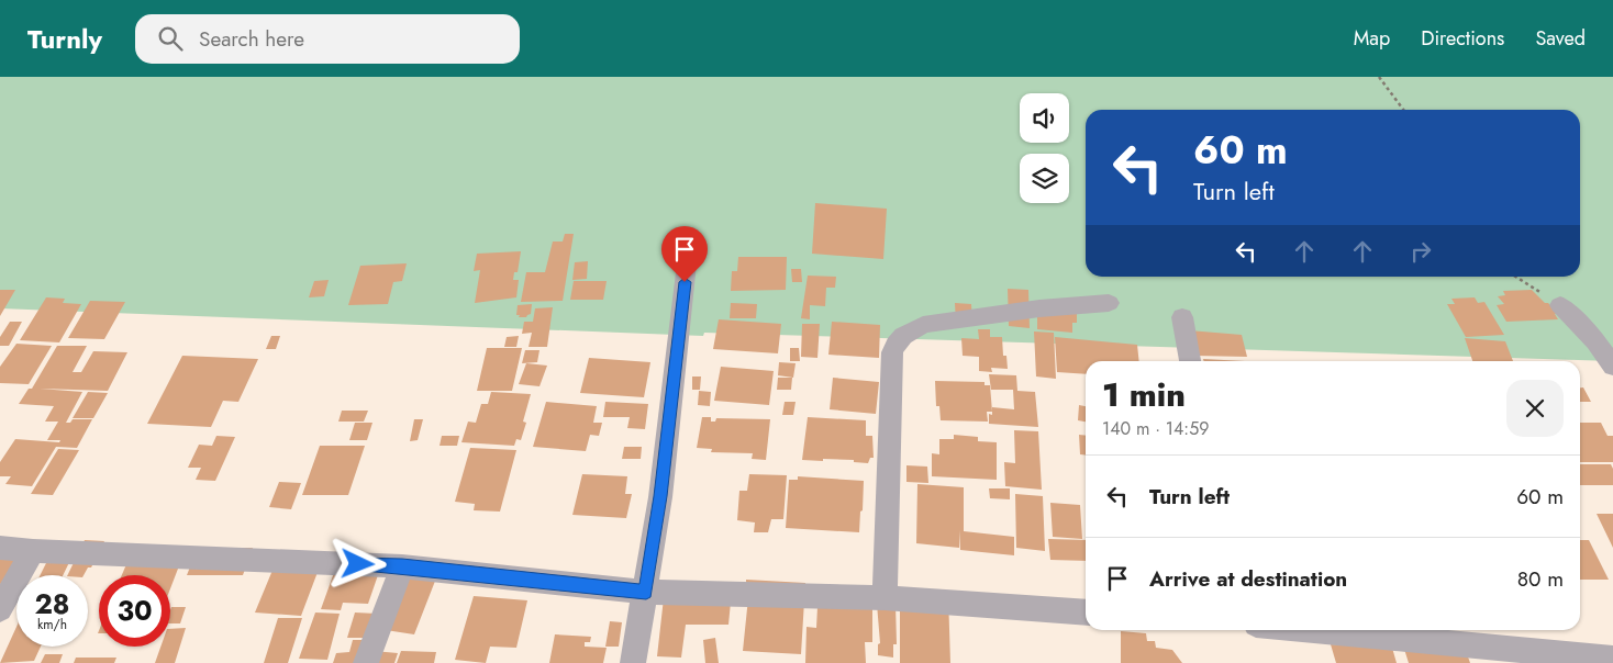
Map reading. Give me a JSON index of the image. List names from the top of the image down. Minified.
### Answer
{"page":{"header":"Turnly","search":"Search here","nav":["Map","Directions","Saved"],"turn":["60 m","Turn left"],"heading":["1 min","140 m · 14:59"],"list":[{"name":"Turn left","value":"60 m"},{"name":"Arrive at destination","value":"80 m"}],"speed":"28 km/h","limit":"30"}}
